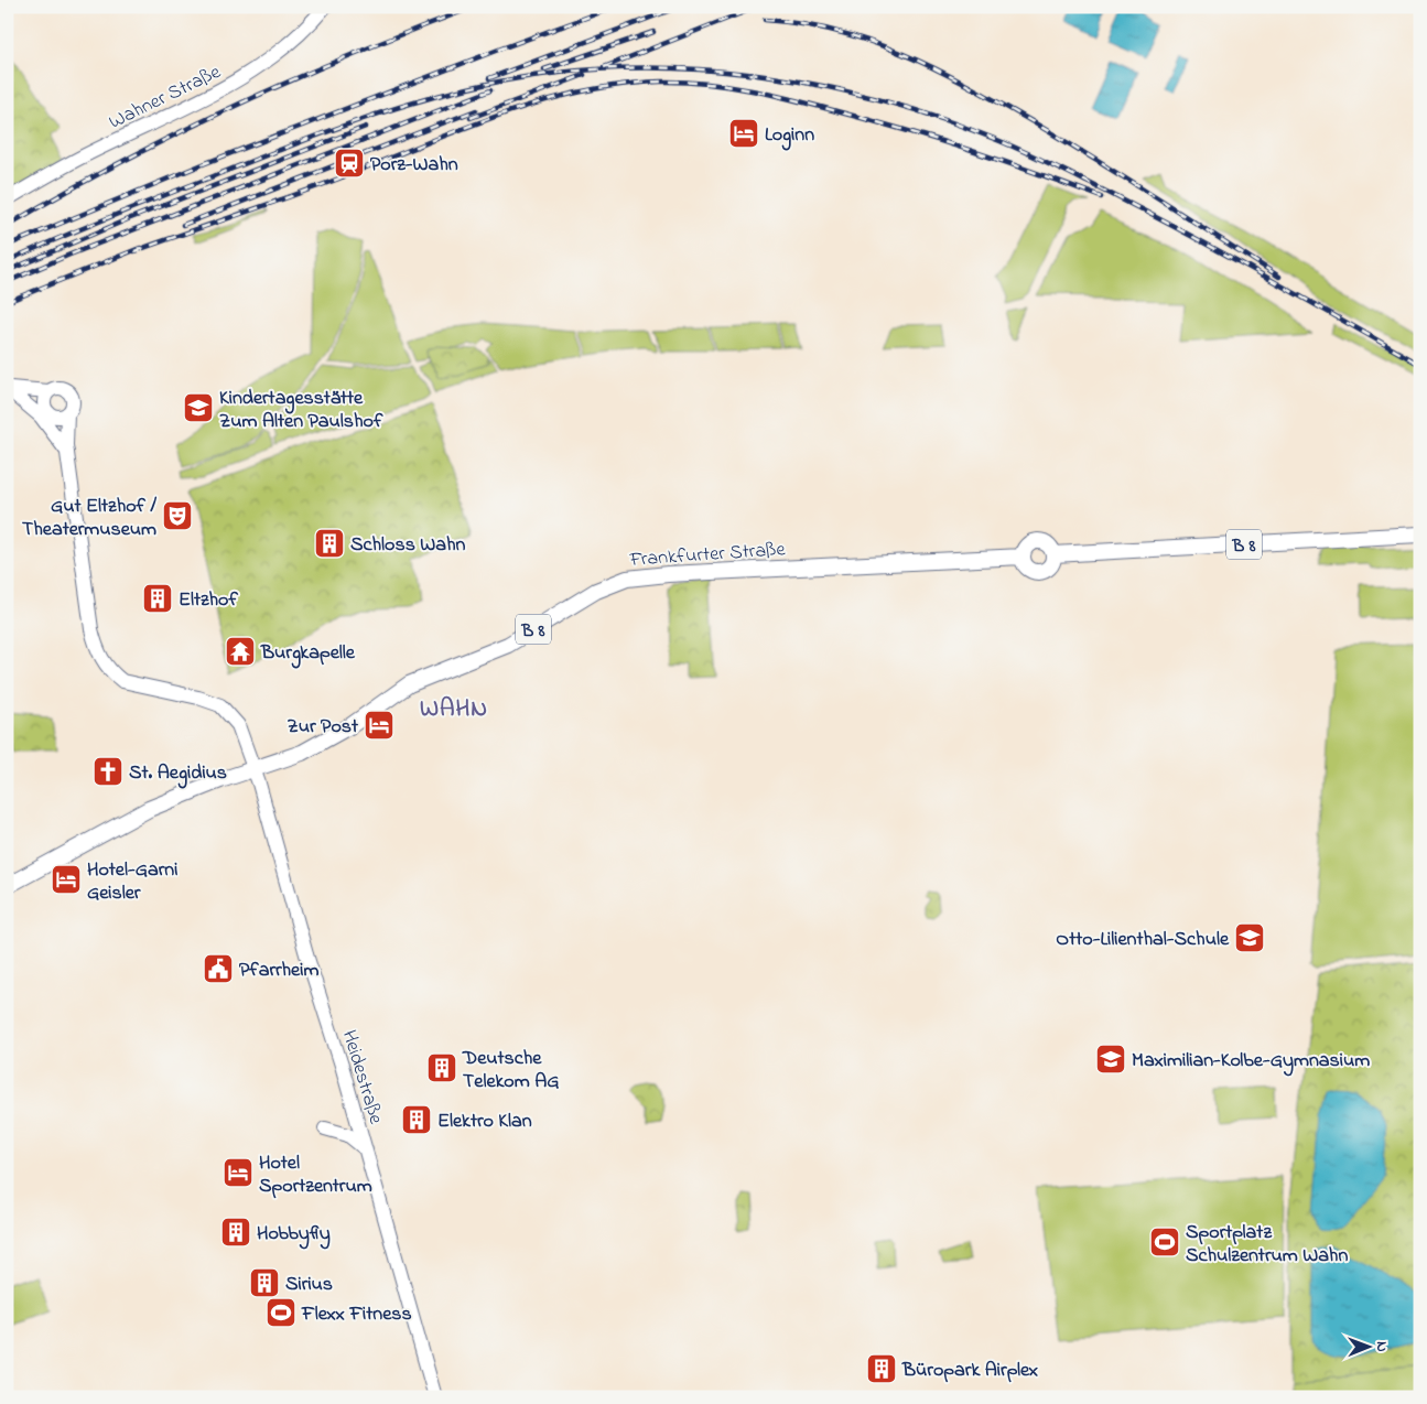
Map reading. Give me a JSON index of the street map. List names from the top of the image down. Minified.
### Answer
{"streets":{"main road":["B 8","Frankfurter Straße"],"street":["Wahner Straße","Heidestraße"]},"crossings":[["B 8","Frankfurter Straße"],["Frankfurter Straße","Heidestraße"]],"districts":["WAHN"],"places":{"hotel":["Loginn","Zur Post","Hotel-Garni Geisler","Hotel Sportzentrum"],"station":["Porz-Wahn"],"school or university":["Kindertagesstätte Zum Alten Paulshof","Otto-Lilienthal-Schule","Maximilian-Kolbe-Gymnasium"],"theatre":["Gut Eltzhof / Theatermuseum"],"building":["Schloss Wahn","Eltzhof","Deutsche Telekom AG","Elektro Klan","Hobbyfly","Sirius","Büropark Airplex"],"temple":["Burgkapelle"],"church":["St. Aegidius"],"public building":["Pfarrheim"],"sports":["Sportplatz Schulzentrum Wahn","Flexx Fitness"]},"north":"right"}
